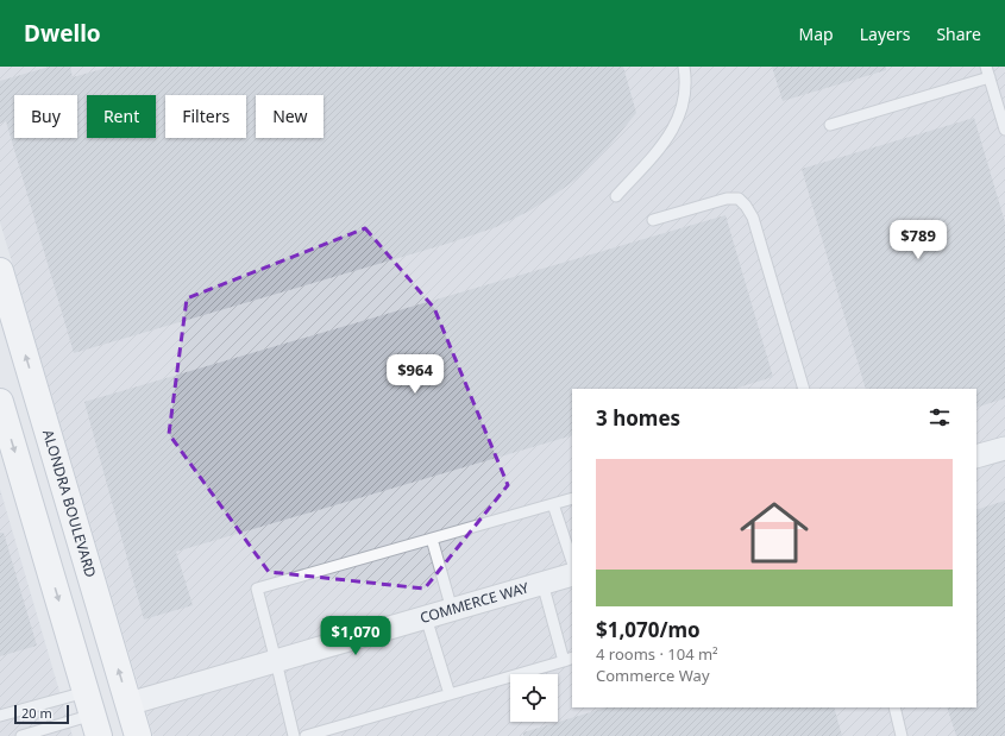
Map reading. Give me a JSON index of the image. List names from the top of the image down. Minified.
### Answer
{"streets":{"main road":["ALONDRA BOULEVARD"],"street":["COMMERCE WAY"]},"crossings":[["ALONDRA BOULEVARD","COMMERCE WAY"]],"scale_bar":"20 m","page":{"header":"Dwello","nav":["Map","Layers","Share"],"chip":["Buy","Rent","Filters","New"],"price":["$789","$964","$1,070"],"heading":"3 homes","list":[{"name":"$1,070/mo","note":"4 rooms · 104 m² · Commerce Way"}],"scale":"20 m"}}
